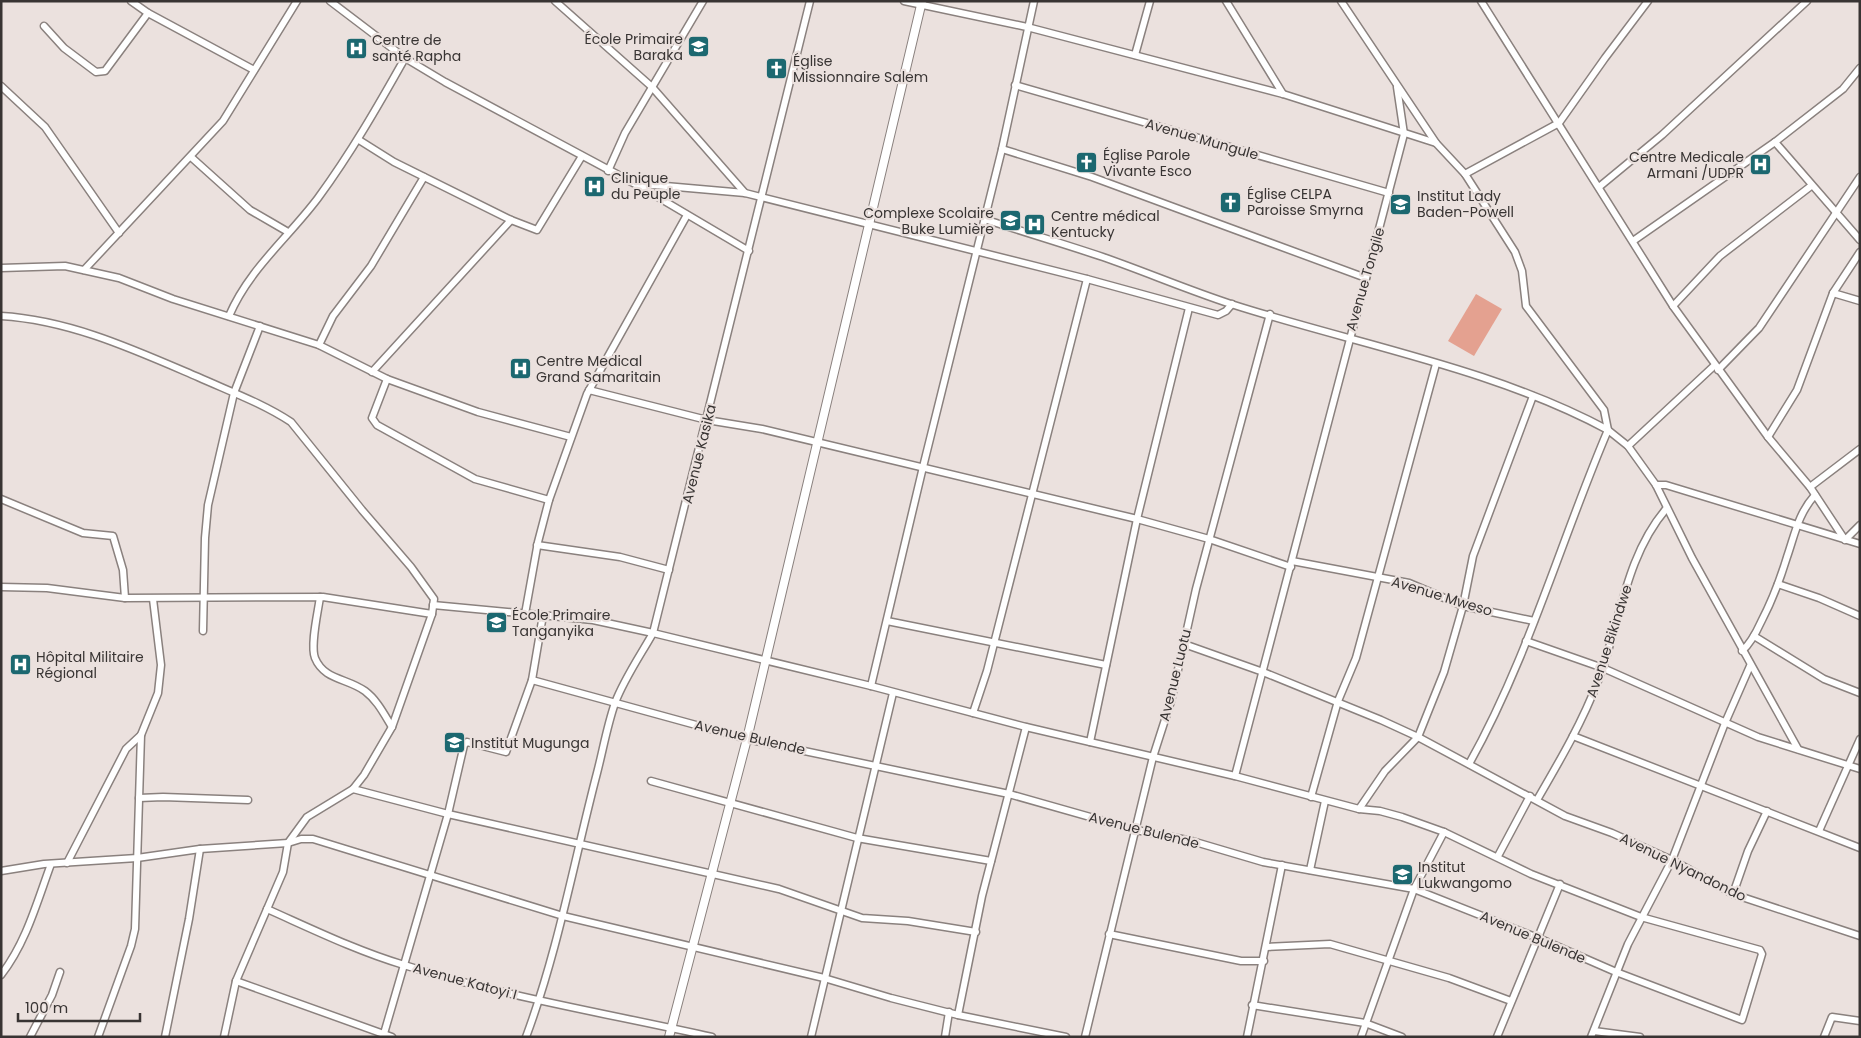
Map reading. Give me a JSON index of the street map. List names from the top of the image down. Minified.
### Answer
{"streets":{"street":["Avenue Mungule","Avenue Tongile","Avenue Kasika","Avenue Mweso","Avenue Bikindwe","Avenue Luotu","Avenue Bulende","Avenue Nyandondo","Avenue Katoyi I"]},"crossings":[["Avenue Mungule","Avenue Tongile"],["Avenue Tongile","Avenue Mweso"],["Avenue Tongile","Avenue Nyandondo"],["Avenue Kasika","Avenue Mweso"],["Avenue Kasika","Avenue Bulende"],["Avenue Kasika","Avenue Katoyi I"],["Avenue Mweso","Avenue Luotu"],["Avenue Bikindwe","Avenue Nyandondo"],["Avenue Luotu","Avenue Bulende"],["Avenue Luotu","Avenue Nyandondo"]],"places":{"school or university":["École Primaire Baraka","Institut Lady Baden-Powell","Complexe Scolaire Buke Lumière","École Primaire Tanganyika","Institut Mugunga","Institut Lukwangomo"],"hospital":["Centre de santé Rapha","Centre Medicale Armani /UDPR","Clinique du Peuple","Centre médical Kentucky","Centre Medical Grand Samaritain","Hôpital Militaire Régional"],"church":["Église Missionnaire Salem","Église Parole Vivante Esco","Église CELPA Paroisse Smyrna"]},"scale_bar":"100 m"}
